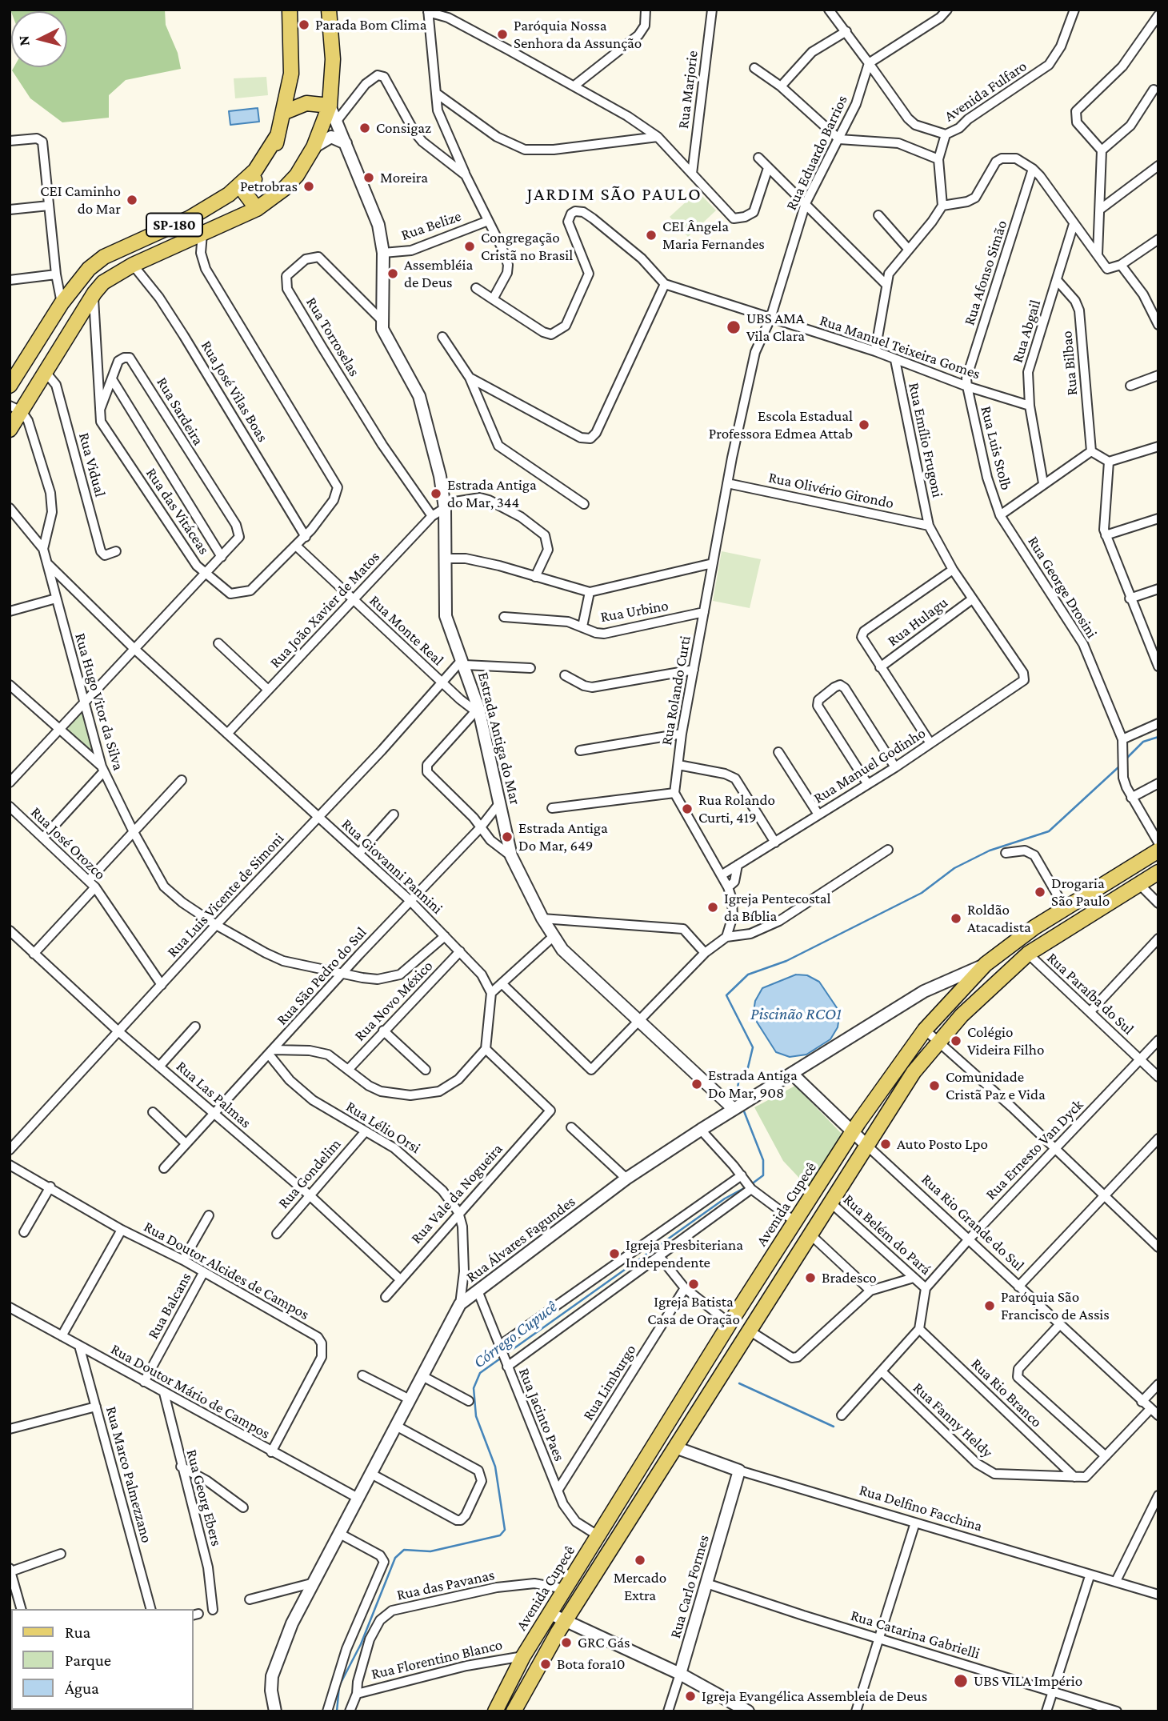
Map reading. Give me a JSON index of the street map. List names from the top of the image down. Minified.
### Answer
{"streets":{"main road":["SP-180","Avenida Cupecê"],"street":["Rua Marjorie","Avenida Fulfaro","Rua Eduardo Barrios","Rua Belize","Rua Afonso Simão","Rua Abgail","Rua Torroselas","Rua Manuel Teixeira Gomes","Rua Bilbao","Rua José Vilas Boas","Rua Sardeira","Rua Emílio Frugoni","Rua Luis Stolb","Rua Vidual","Rua Olivério Girondo","Rua das Vitáceas","Rua George Drosini","Rua João Xavier de Matos","Rua Urbino","Rua Hulagu","Rua Monte Real","Rua Rolando Curti","Rua Hugo Vitor da Silva","Estrada Antiga do Mar","Rua Manuel Godinho","Rua José Orozco","Rua Giovanni Pannini","Rua Luis Vicente de Simoni","Rua São Pedro do Sul","Rua Paraíba do Sul","Rua Novo México","Rua Las Palmas","Rua Lélio Orsi","Rua Ernesto Van Dyck","Rua Gondelim","Rua Vale da Nogueira","Rua Rio Grande do Sul","Rua Belém do Pará","Rua Álvares Fagundes","Rua Doutor Alcides de Campos","Rua Balcans","Rua Limburgo","Rua Doutor Mário de Campos","Rua Rio Branco","Rua Jacinto Paes","Rua Fanny Heldy","Rua Marco Palmezzano","Rua Georg Ebers","Rua Delfino Facchina","Rua das Pavanas","Rua Carlo Formes","Rua Catarina Gabrielli","Rua Florentino Blanco"]},"crossings":[["Rua Eduardo Barrios","Rua Manuel Teixeira Gomes"],["Rua Eduardo Barrios","Rua Rolando Curti"],["Rua Belize","Estrada Antiga do Mar"],["Rua Afonso Simão","Rua Manuel Teixeira Gomes"],["Rua Afonso Simão","Rua Luis Stolb"],["Rua Abgail","Rua Manuel Teixeira Gomes"],["Rua Abgail","Rua Bilbao"],["Rua Torroselas","Rua João Xavier de Matos"],["Rua Torroselas","Estrada Antiga do Mar"],["Rua Manuel Teixeira Gomes","Rua Emílio Frugoni"],["Rua Manuel Teixeira Gomes","Rua Luis Stolb"],["Rua Manuel Teixeira Gomes","Rua Rolando Curti"],["Rua José Vilas Boas","Rua das Vitáceas"],["Rua Sardeira","Rua das Vitáceas"],["Rua Emílio Frugoni","Rua Olivério Girondo"],["Rua Emílio Frugoni","Rua Hulagu"],["Rua Emílio Frugoni","Rua Manuel Godinho"],["Rua Luis Stolb","Rua George Drosini"],["Rua Olivério Girondo","Rua Rolando Curti"],["Rua das Vitáceas","Rua Monte Real"],["Rua João Xavier de Matos","Rua Monte Real"],["Rua João Xavier de Matos","Estrada Antiga do Mar"],["Rua João Xavier de Matos","Rua Giovanni Pannini"],["Rua Urbino","Rua Rolando Curti"],["Rua Monte Real","Estrada Antiga do Mar"],["Rua Monte Real","Rua Luis Vicente de Simoni"],["Rua Hugo Vitor da Silva","Rua Giovanni Pannini"],["Rua Hugo Vitor da Silva","Rua Luis Vicente de Simoni"],["Rua Hugo Vitor da Silva","Rua São Pedro do Sul"],["Estrada Antiga do Mar","Rua Luis Vicente de Simoni"],["Estrada Antiga do Mar","Rua São Pedro do Sul"],["Estrada Antiga do Mar","Rua Álvares Fagundes"],["Rua José Orozco","Rua Luis Vicente de Simoni"],["Rua Giovanni Pannini","Rua Luis Vicente de Simoni"],["Rua Giovanni Pannini","Rua São Pedro do Sul"],["Rua Giovanni Pannini","Rua Novo México"],["Rua Luis Vicente de Simoni","Rua Las Palmas"],["Rua São Pedro do Sul","Rua Las Palmas"],["Rua São Pedro do Sul","Rua Lélio Orsi"],["Rua Paraíba do Sul","Rua Ernesto Van Dyck"],["Rua Las Palmas","Rua Gondelim"],["Rua Las Palmas","Rua Vale da Nogueira"],["Rua Lélio Orsi","Rua Gondelim"],["Rua Lélio Orsi","Rua Vale da Nogueira"],["Rua Lélio Orsi","Rua Álvares Fagundes"],["Rua Ernesto Van Dyck","Rua Rio Grande do Sul"],["Rua Ernesto Van Dyck","Rua Belém do Pará"],["Avenida Cupecê","Rua Rio Grande do Sul"],["Avenida Cupecê","Rua Álvares Fagundes"],["Avenida Cupecê","Rua Jacinto Paes"],["Avenida Cupecê","Rua das Pavanas"],["Avenida Cupecê","Rua Florentino Blanco"],["Rua Rio Grande do Sul","Rua Álvares Fagundes"],["Rua Rio Grande do Sul","Rua Fanny Heldy"],["Rua Álvares Fagundes","Rua Doutor Mário de Campos"],["Rua Álvares Fagundes","Rua Jacinto Paes"],["Rua Doutor Alcides de Campos","Rua Balcans"],["Rua Doutor Alcides de Campos","Rua Doutor Mário de Campos"],["Rua Balcans","Rua Doutor Mário de Campos"],["Rua Limburgo","Rua Jacinto Paes"],["Rua Doutor Mário de Campos","Rua Marco Palmezzano"],["Rua Doutor Mário de Campos","Rua Georg Ebers"],["Rua Rio Branco","Rua Fanny Heldy"],["Rua Delfino Facchina","Rua Carlo Formes"],["Rua das Pavanas","Rua Florentino Blanco"],["Rua Carlo Formes","Rua Catarina Gabrielli"]],"districts":["JARDIM SÃO PAULO"],"water":["Piscinão RCO1","Córrego Cupucê"],"places":["Parada Bom Clima","Paróquia Nossa Senhora da Assunção","Consigaz","Moreira","Petrobras","CEI Caminho do Mar","CEI Ângela Maria Fernandes","Congregação Cristã no Brasil","Assembléia de Deus","UBS AMA Vila Clara","Escola Estadual Professora Edmea Attab","Estrada Antiga do Mar, 344","Rua Rolando Curti, 419","Estrada Antiga Do Mar, 649","Drogaria São Paulo","Igreja Pentecostal da Bíblia","Roldão Atacadista","Colégio Videira Filho","Estrada Antiga Do Mar, 908","Comunidade Cristã Paz e Vida","Auto Posto Lpo","Igreja Presbiteriana Independente","Bradesco","Igreja Batista Casa de Oração","Paróquia São Francisco de Assis","Mercado Extra","GRC Gás","Bota fora10","UBS VILA Império","Igreja Evangélica Assembleia de Deus"],"legend":["Rua","Parque","Água"],"north":"left"}
